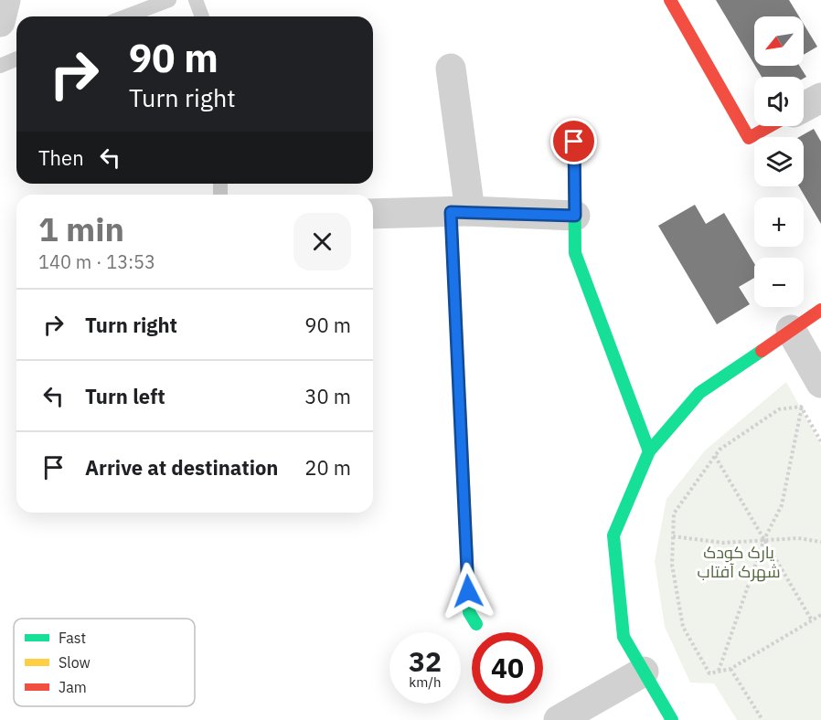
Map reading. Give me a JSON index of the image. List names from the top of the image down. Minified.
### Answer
{"parks":["پارک کودک شهرک آفتاب"],"legend":["Fast","Slow","Jam"],"north":"bottom left","page":{"map_buttons":["+","−"],"turn":["90 m","Turn right"],"then":"Then","heading":["1 min","140 m · 13:53"],"list":[{"name":"Turn right","value":"90 m"},{"name":"Turn left","value":"30 m"},{"name":"Arrive at destination","value":"20 m"}],"speed":"32 km/h","limit":"40"}}
